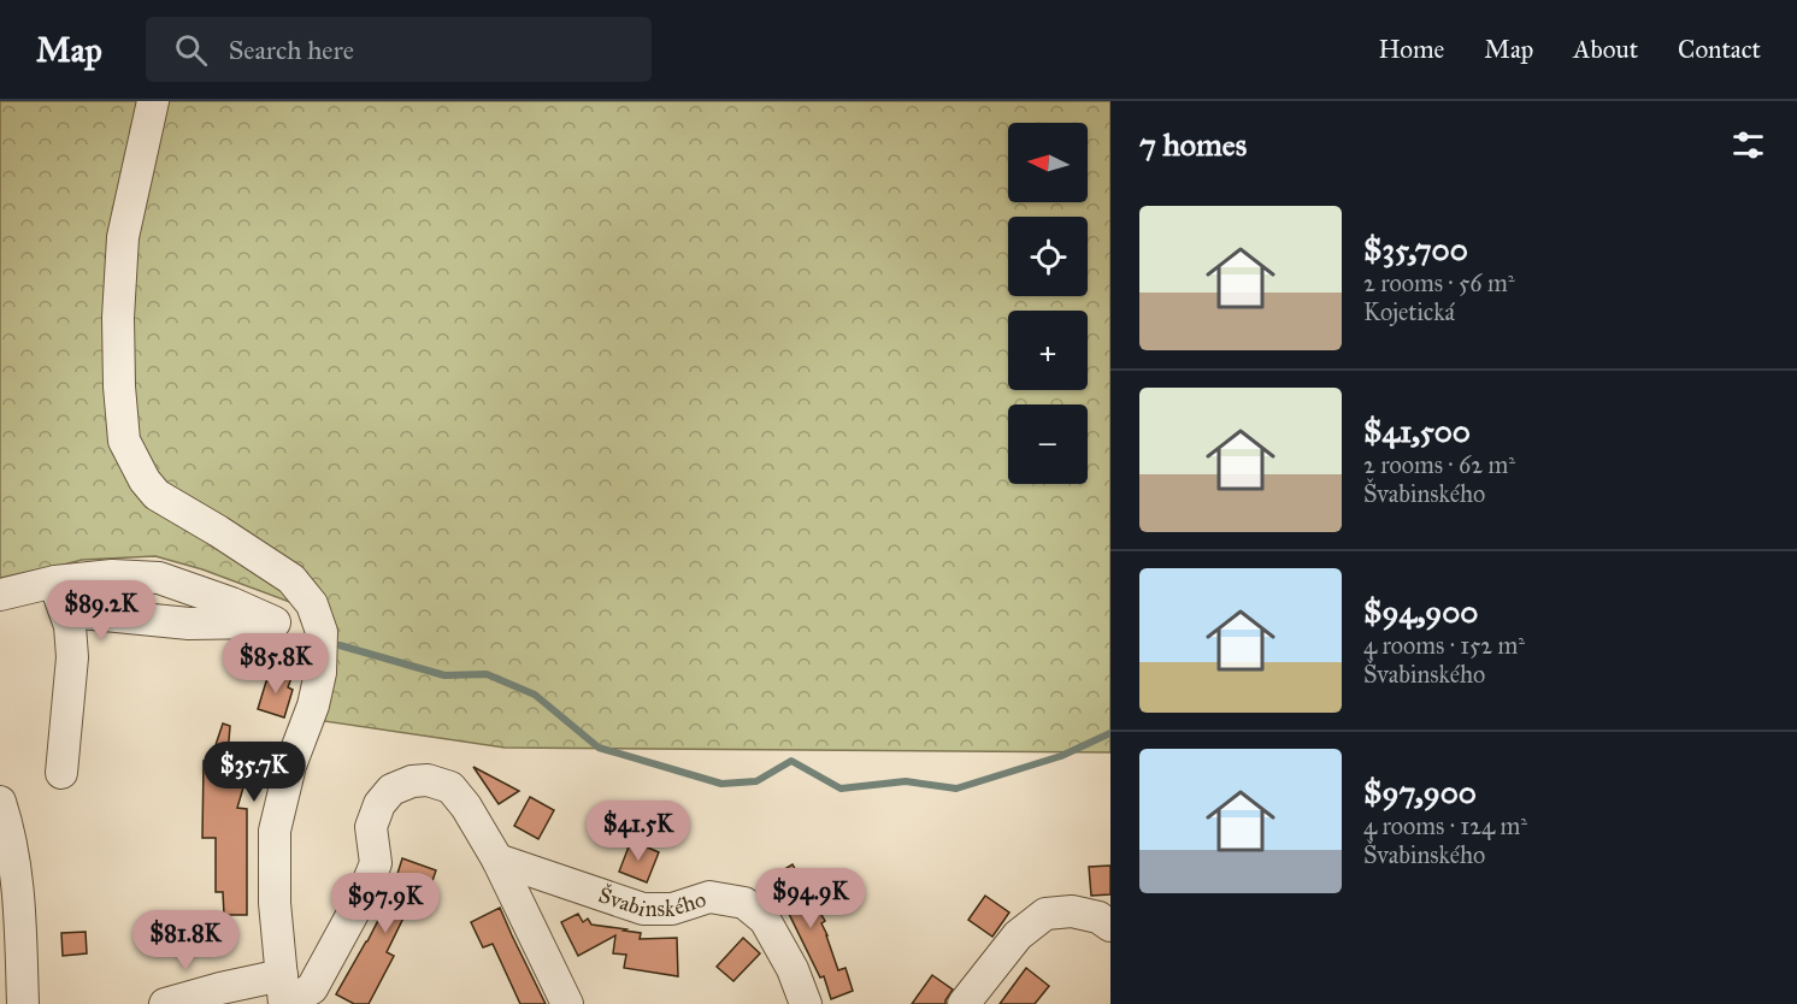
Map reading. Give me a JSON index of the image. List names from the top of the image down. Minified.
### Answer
{"streets":{"street":["Švabinského"]},"north":"left","page":{"header":"Map","search":"Search here","nav":["Home","Map","About","Contact"],"heading":"7 homes","map_buttons":["+","−"],"list":[{"name":"$35,700","note":"2 rooms · 56 m² · Kojetická"},{"name":"$41,500","note":"2 rooms · 62 m² · Švabinského"},{"name":"$94,900","note":"4 rooms · 152 m² · Švabinského"},{"name":"$97,900","note":"4 rooms · 124 m² · Švabinského"}],"price":["$89.2K","$85.8K","$35.7K","$41.5K","$94.9K","$97.9K","$81.8K"]}}
